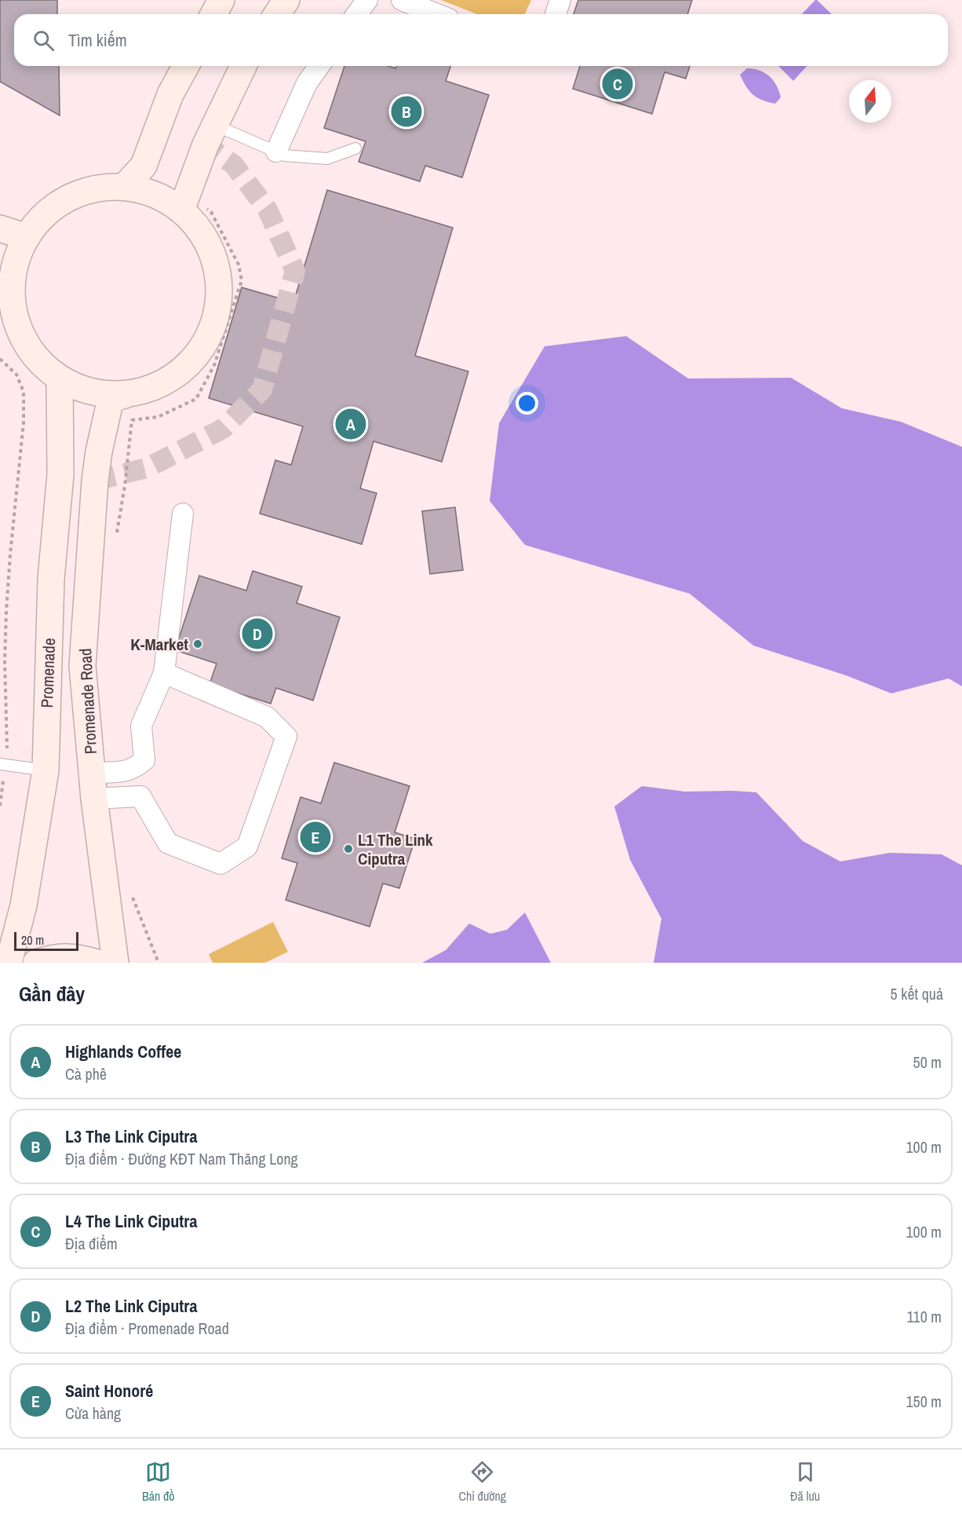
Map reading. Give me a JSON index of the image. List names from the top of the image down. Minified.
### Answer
{"streets":{"street":["Promenade","Promenade Road"]},"places":["K-Market","L1 The Link Ciputra"],"scale_bar":"20 m","north":"top","page":{"search":"Tìm kiếm","pins":["C","B","A","D","E"],"scale":"20 m","heading":["Gần đây","5 kết quả"],"list":[{"mark":"A","name":"Highlands Coffee","note":"Cà phê","value":"50 m"},{"mark":"B","name":"L3 The Link Ciputra","note":"Địa điểm · Đường KĐT Nam Thăng Long","value":"100 m"},{"mark":"C","name":"L4 The Link Ciputra","note":"Địa điểm","value":"100 m"},{"mark":"D","name":"L2 The Link Ciputra","note":"Địa điểm · Promenade Road","value":"110 m"},{"mark":"E","name":"Saint Honoré","note":"Cửa hàng","value":"150 m"}],"nav":["Bản đồ","Chỉ đường","Đã lưu"]}}
